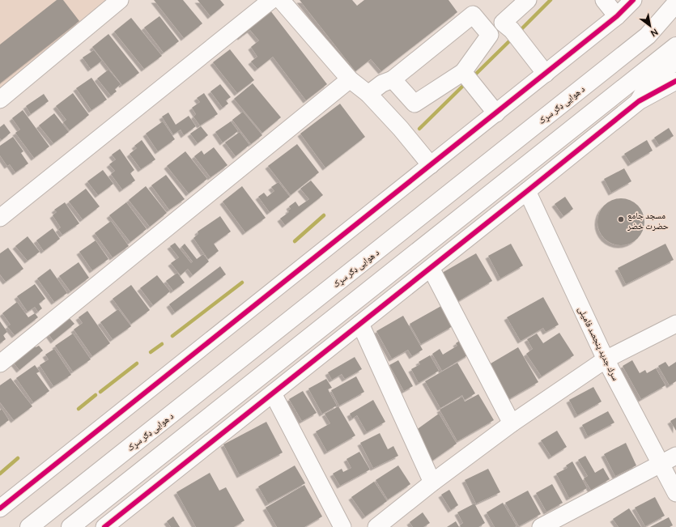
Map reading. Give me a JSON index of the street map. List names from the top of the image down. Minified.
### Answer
{"streets":{"main road":["د هوایی ډګر سړک"],"street":["سرك جدید پنجصد فامیلی"]},"places":["مسجد جامع حضرت خضر"],"north":"bottom right"}
